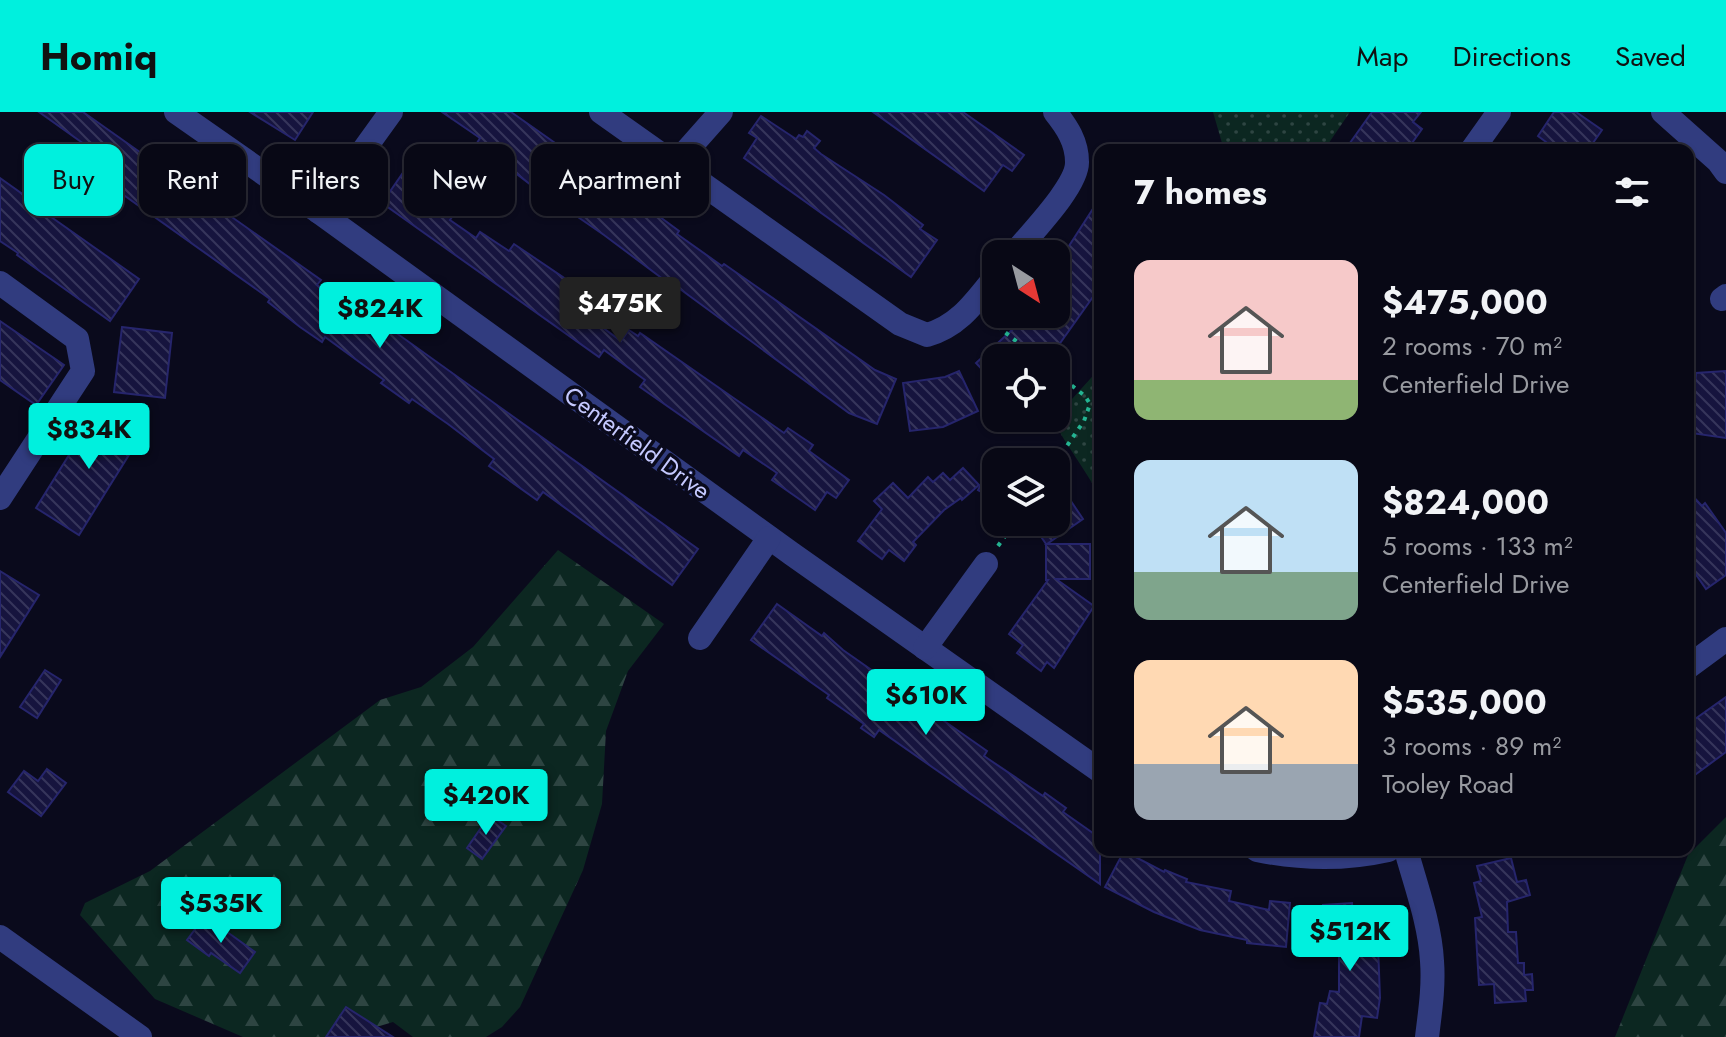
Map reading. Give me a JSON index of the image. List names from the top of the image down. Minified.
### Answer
{"streets":{"street":["Centerfield Drive"]},"north":"bottom right","page":{"header":"Homiq","nav":["Map","Directions","Saved"],"chip":["Buy","Rent","Filters","New","Apartment"],"heading":"7 homes","list":[{"name":"$475,000","note":"2 rooms · 70 m² · Centerfield Drive"},{"name":"$824,000","note":"5 rooms · 133 m² · Centerfield Drive"},{"name":"$535,000","note":"3 rooms · 89 m² · Tooley Road"}],"price":["$475K","$824K","$834K","$610K","$420K","$535K","$512K"]}}
